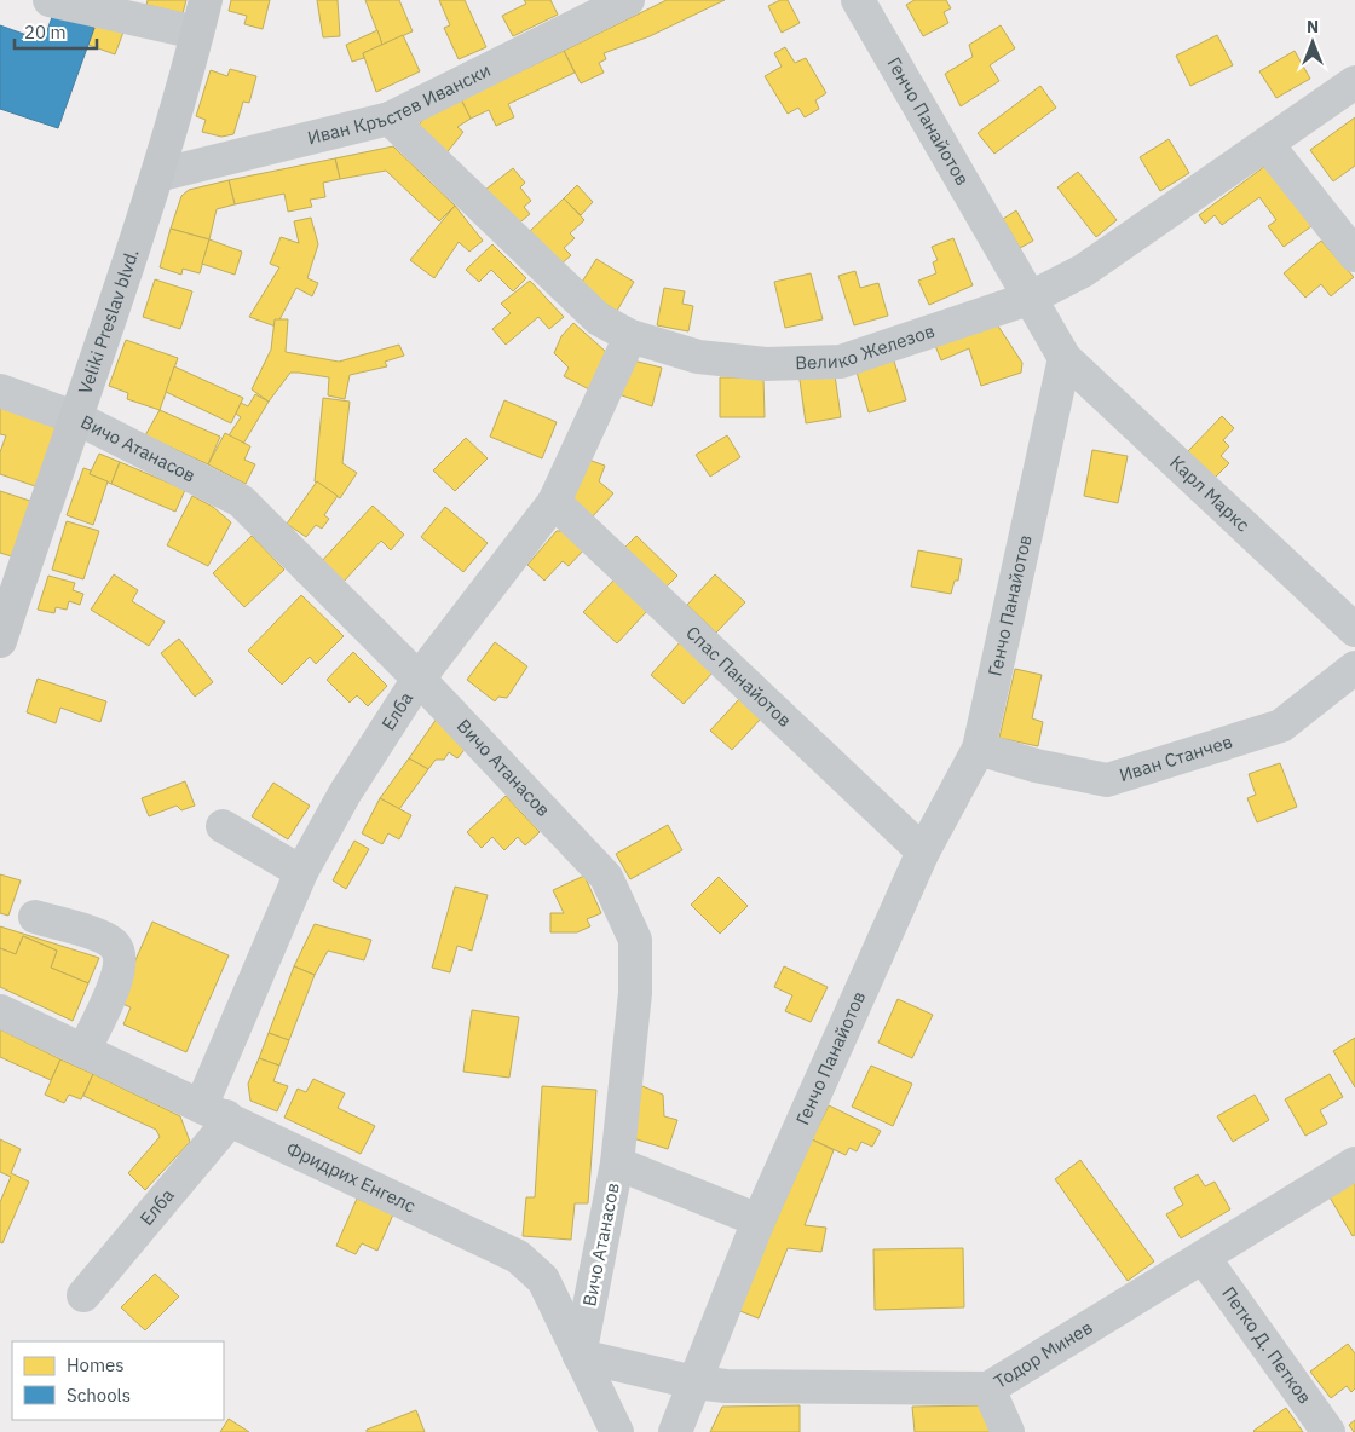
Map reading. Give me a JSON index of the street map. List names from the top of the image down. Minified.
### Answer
{"streets":{"main road":["Veliki Preslav blvd."],"street":["Иван Кръстев Ивански","Генчо Панайотов","Велико Железов","Вичо Атанасов","Карл Маркс","Спас Панайотов","Елба","Иван Станчев","Фридрих Енгелс","Петко Д. Петков","Тодор Минев"]},"crossings":[["Иван Кръстев Ивански","Veliki Preslav blvd."],["Иван Кръстев Ивански","Велико Железов"],["Генчо Панайотов","Велико Железов"],["Генчо Панайотов","Карл Маркс"],["Генчо Панайотов","Спас Панайотов"],["Генчо Панайотов","Иван Станчев"],["Генчо Панайотов","Тодор Минев"],["Veliki Preslav blvd.","Вичо Атанасов"],["Велико Железов","Елба"],["Вичо Атанасов","Елба"],["Вичо Атанасов","Фридрих Енгелс"],["Вичо Атанасов","Тодор Минев"],["Спас Панайотов","Елба"],["Елба","Фридрих Енгелс"],["Фридрих Енгелс","Тодор Минев"],["Петко Д. Петков","Тодор Минев"]],"legend":["Homes","Schools"],"scale_bar":"20 m","north":"top"}
